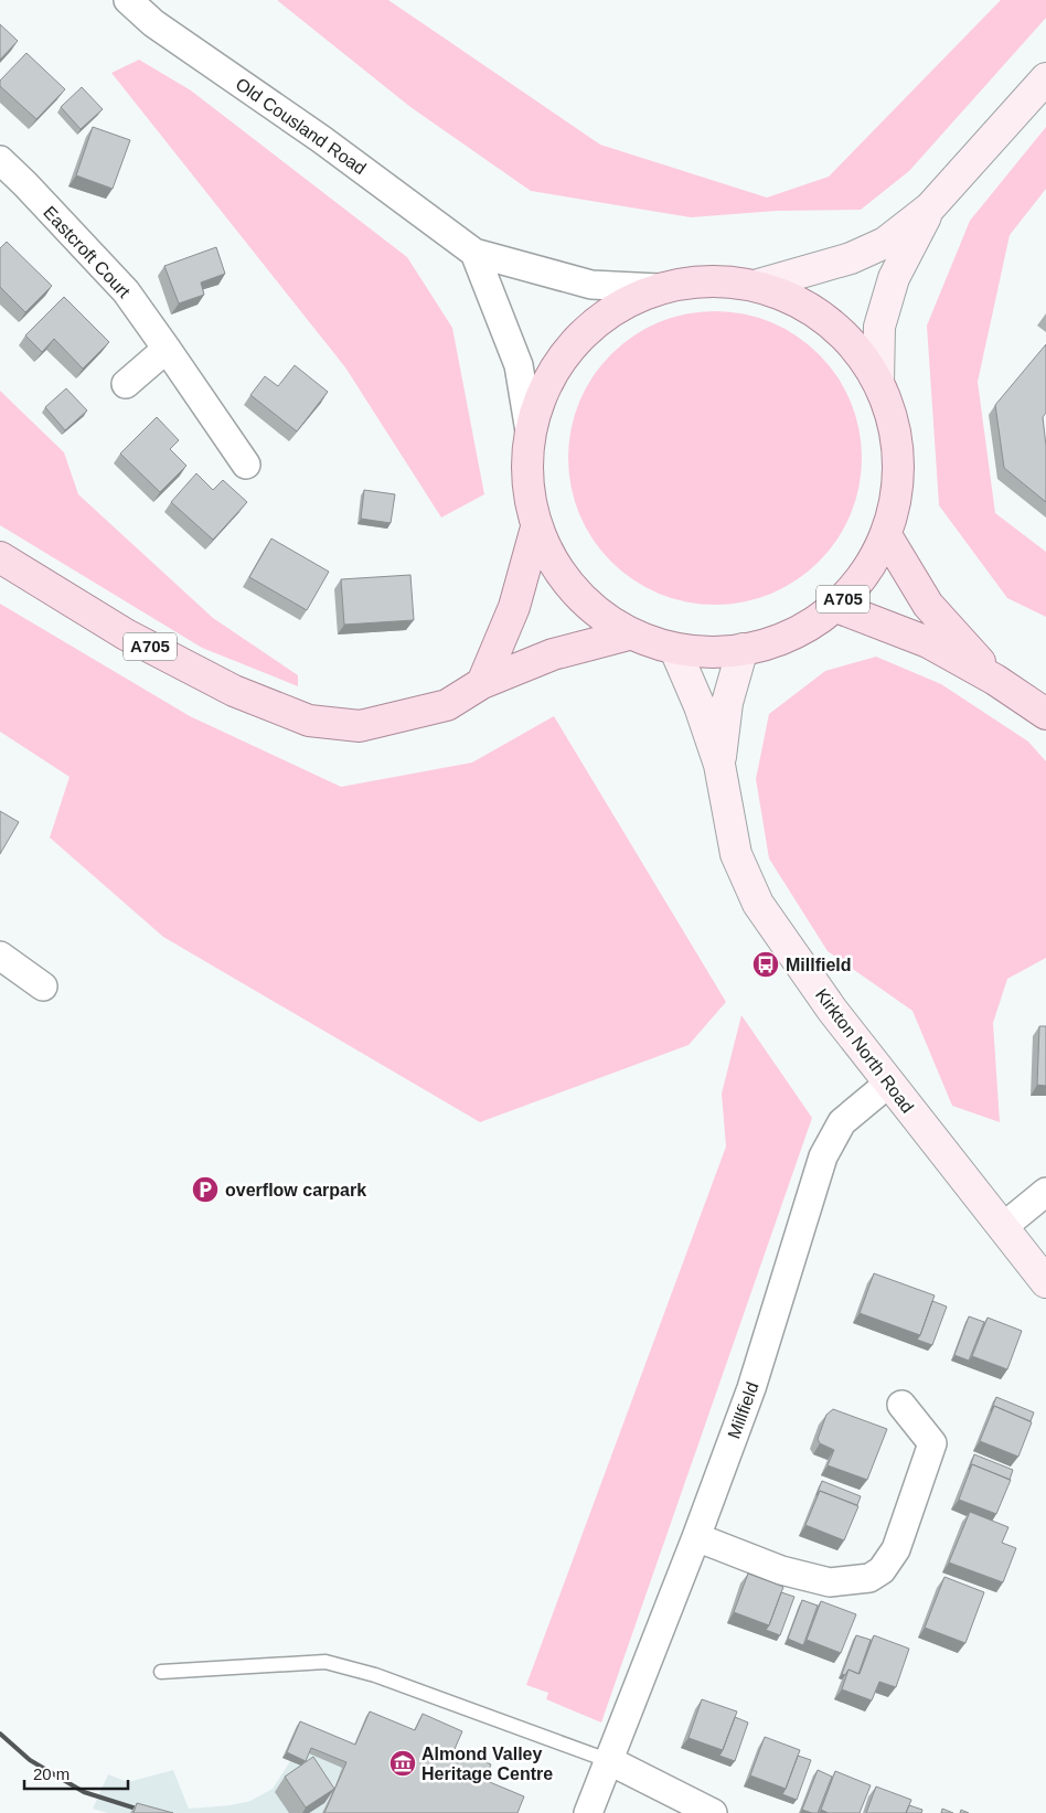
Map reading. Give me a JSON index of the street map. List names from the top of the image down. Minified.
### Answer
{"streets":{"main road":["A705","Kirkton North Road"],"street":["Old Cousland Road","Eastcroft Court","Millfield"]},"crossings":[["Old Cousland Road","A705"],["A705","Kirkton North Road"],["Kirkton North Road","Millfield"]],"places":{"bus stop":["Millfield"],"parking":["overflow carpark"],"museum":["Almond Valley Heritage Centre"]},"scale_bar":"20 m"}
